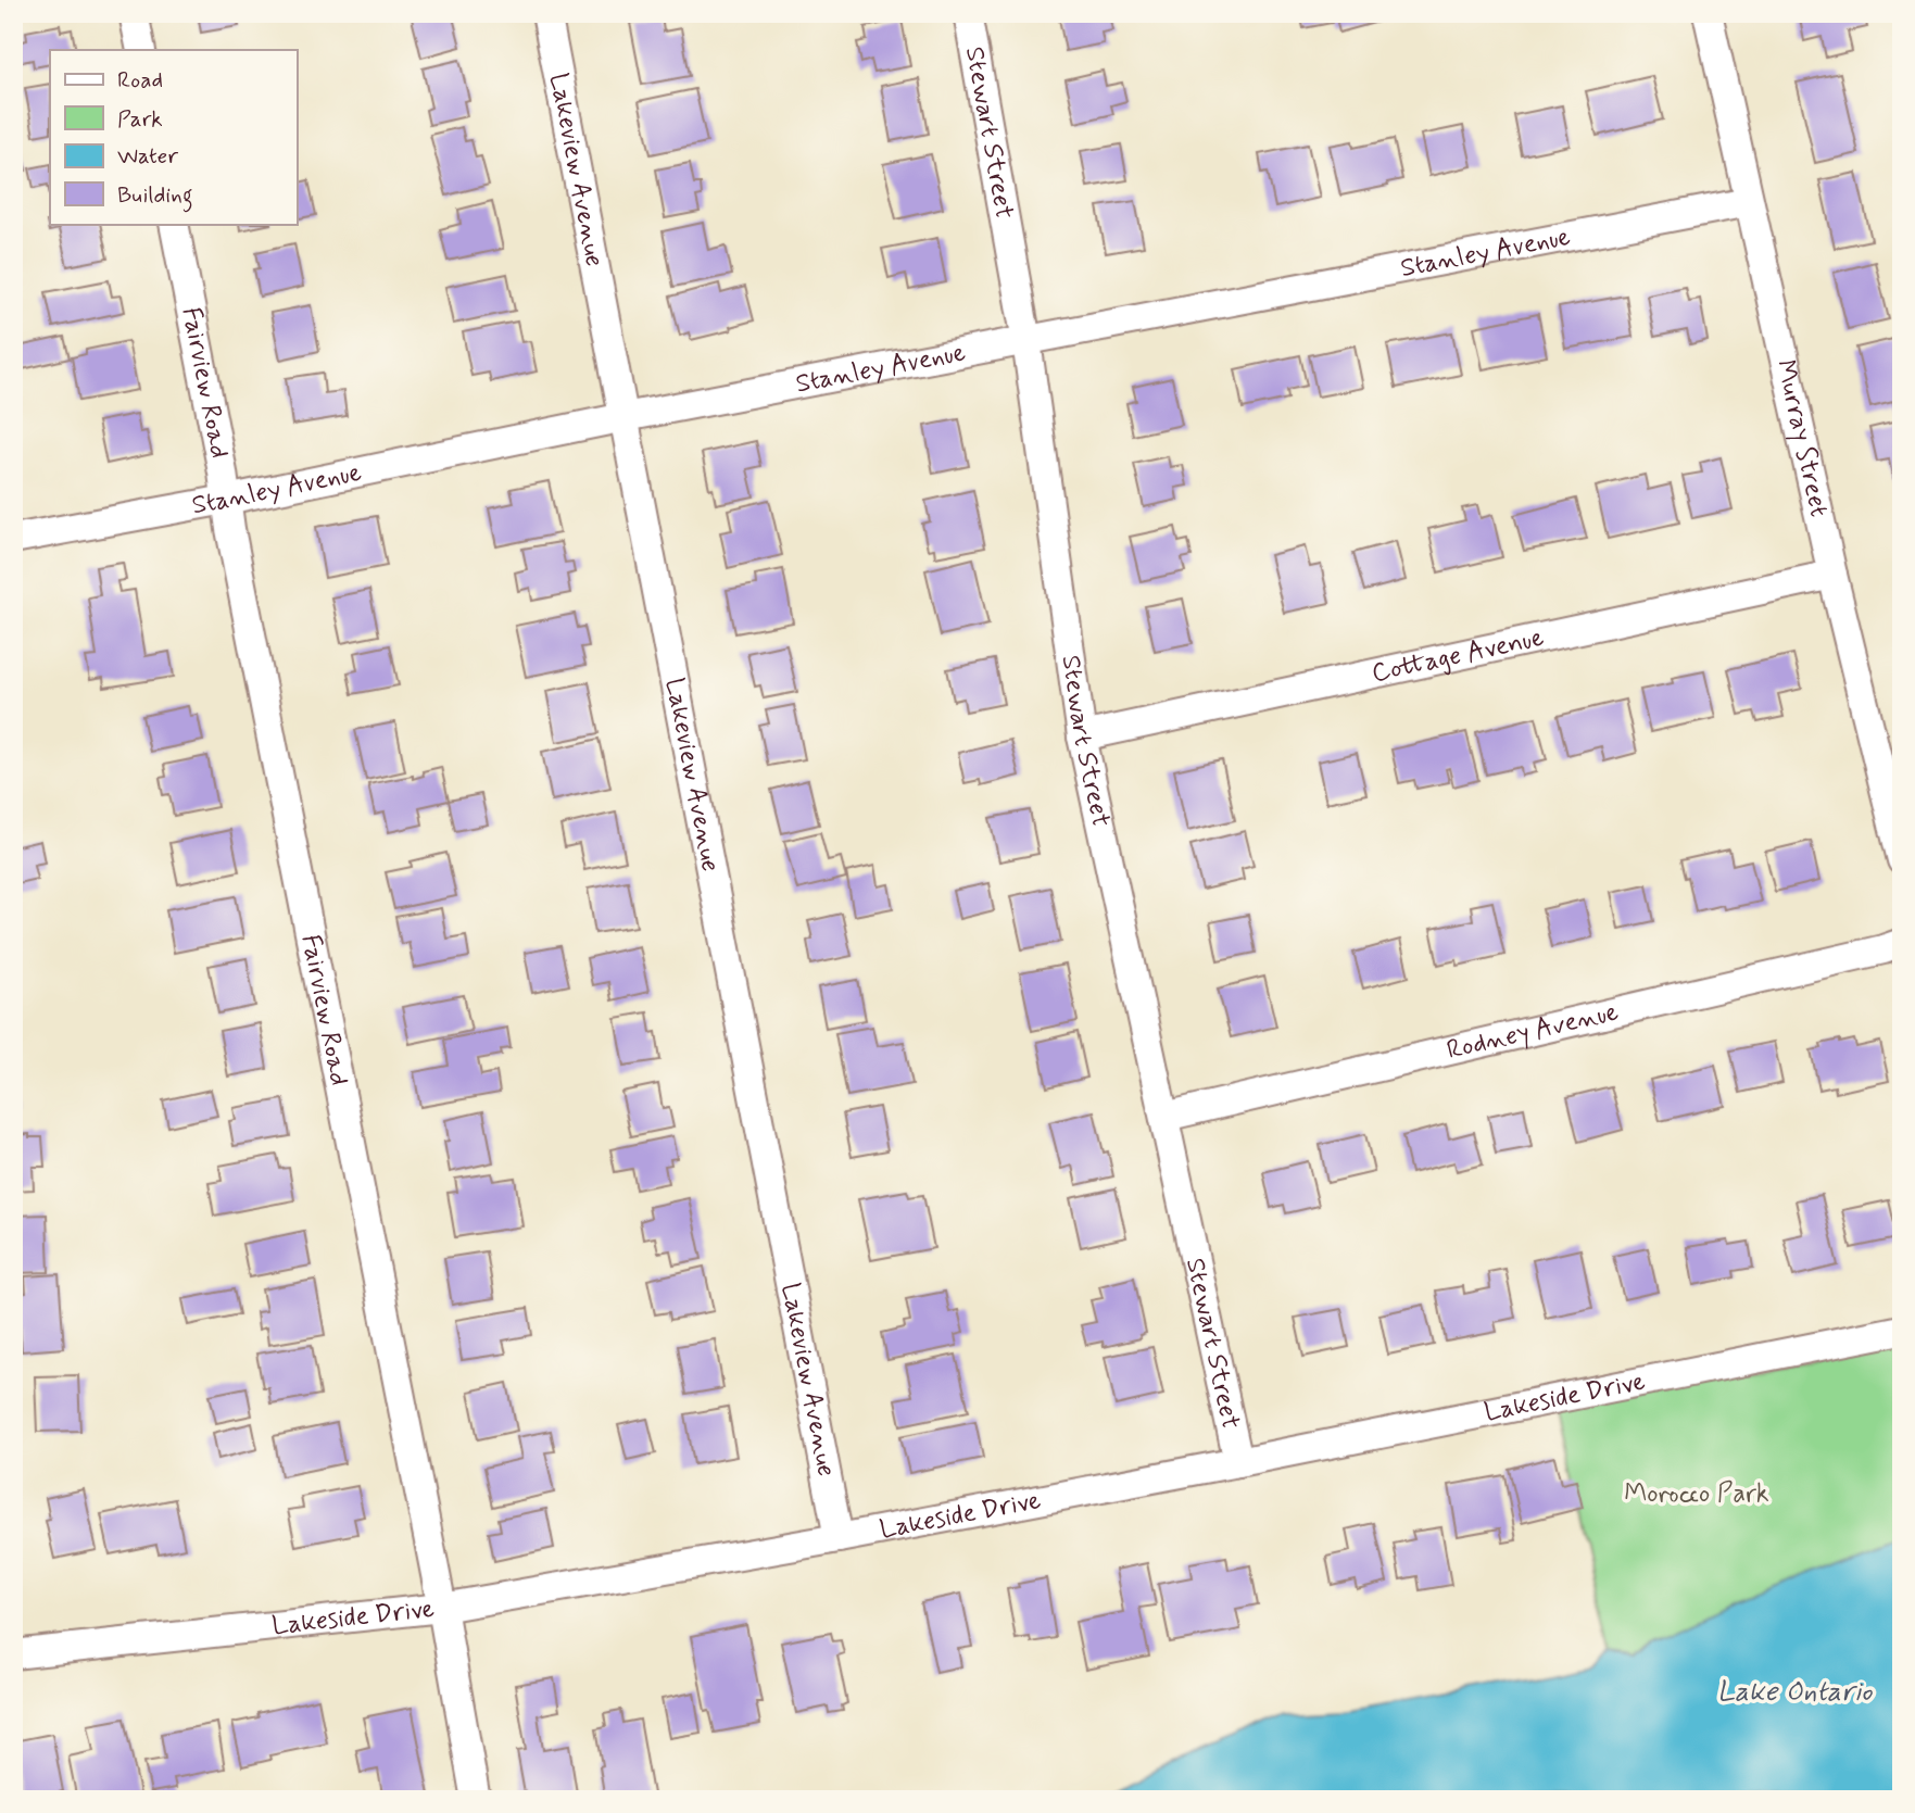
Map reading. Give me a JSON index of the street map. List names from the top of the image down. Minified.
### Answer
{"streets":{"street":["Stewart Street","Lakeview Avenue","Stanley Avenue","Fairview Road","Murray Street","Cottage Avenue","Rodney Avenue","Lakeside Drive"]},"crossings":[["Stewart Street","Stanley Avenue"],["Stewart Street","Cottage Avenue"],["Stewart Street","Rodney Avenue"],["Stewart Street","Lakeside Drive"],["Lakeview Avenue","Stanley Avenue"],["Lakeview Avenue","Lakeside Drive"],["Stanley Avenue","Fairview Road"],["Stanley Avenue","Murray Street"],["Fairview Road","Lakeside Drive"],["Murray Street","Cottage Avenue"]],"water":["Lake Ontario"],"parks":["Morocco Park"],"legend":["Road","Park","Water","Building"]}
